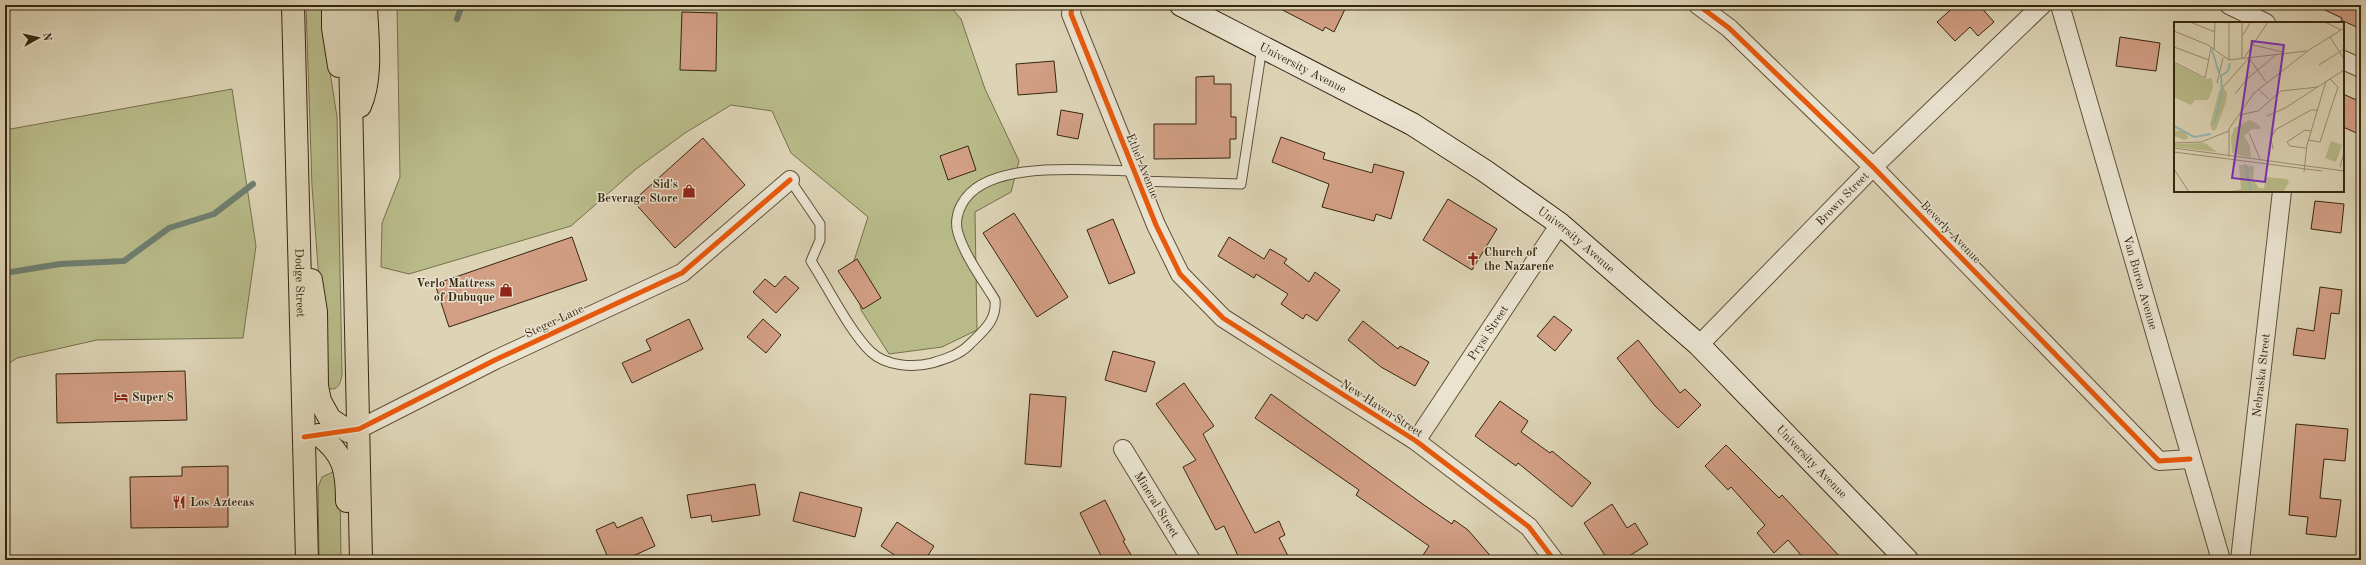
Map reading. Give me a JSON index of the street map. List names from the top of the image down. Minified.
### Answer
{"streets":{"highway":["Dodge Street"],"main road":["University Avenue"],"street":["Ethel Avenue","Brown Street","Beverly Avenue","Van Buren Avenue","Steger Lane","Prysi Street","Nebraska Street","New Haven Street","Mineral Street"]},"crossings":[["University Avenue","Brown Street"],["University Avenue","Prysi Street"],["Ethel Avenue","New Haven Street"],["Brown Street","Beverly Avenue"],["Beverly Avenue","Van Buren Avenue"],["Dodge Street","Steger Lane"],["Prysi Street","New Haven Street"]],"places":{"shop":["Sid's Beverage Store","Verlo Mattress of Dubuque"],"church":["Church of the Nazarene"],"hotel":["Super 8"],"restaurant":["Los Aztecas"]},"north":"right"}
